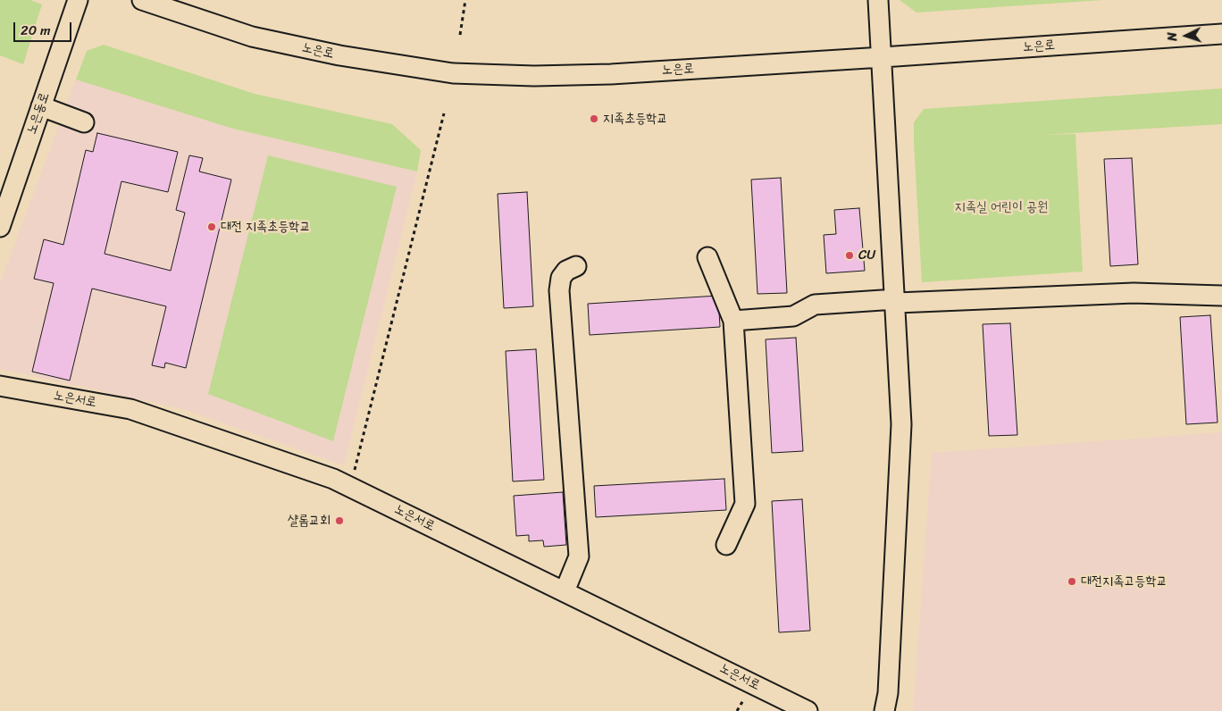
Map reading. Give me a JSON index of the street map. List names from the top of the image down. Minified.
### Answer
{"streets":{"street":["노은로","노은동로","노은서로"]},"parks":["지족실 어린이 공원"],"places":["지족초등학교","대전 지족초등학교","CU","샬롬교회","대전지족고등학교"],"scale_bar":"20 m","north":"left"}
